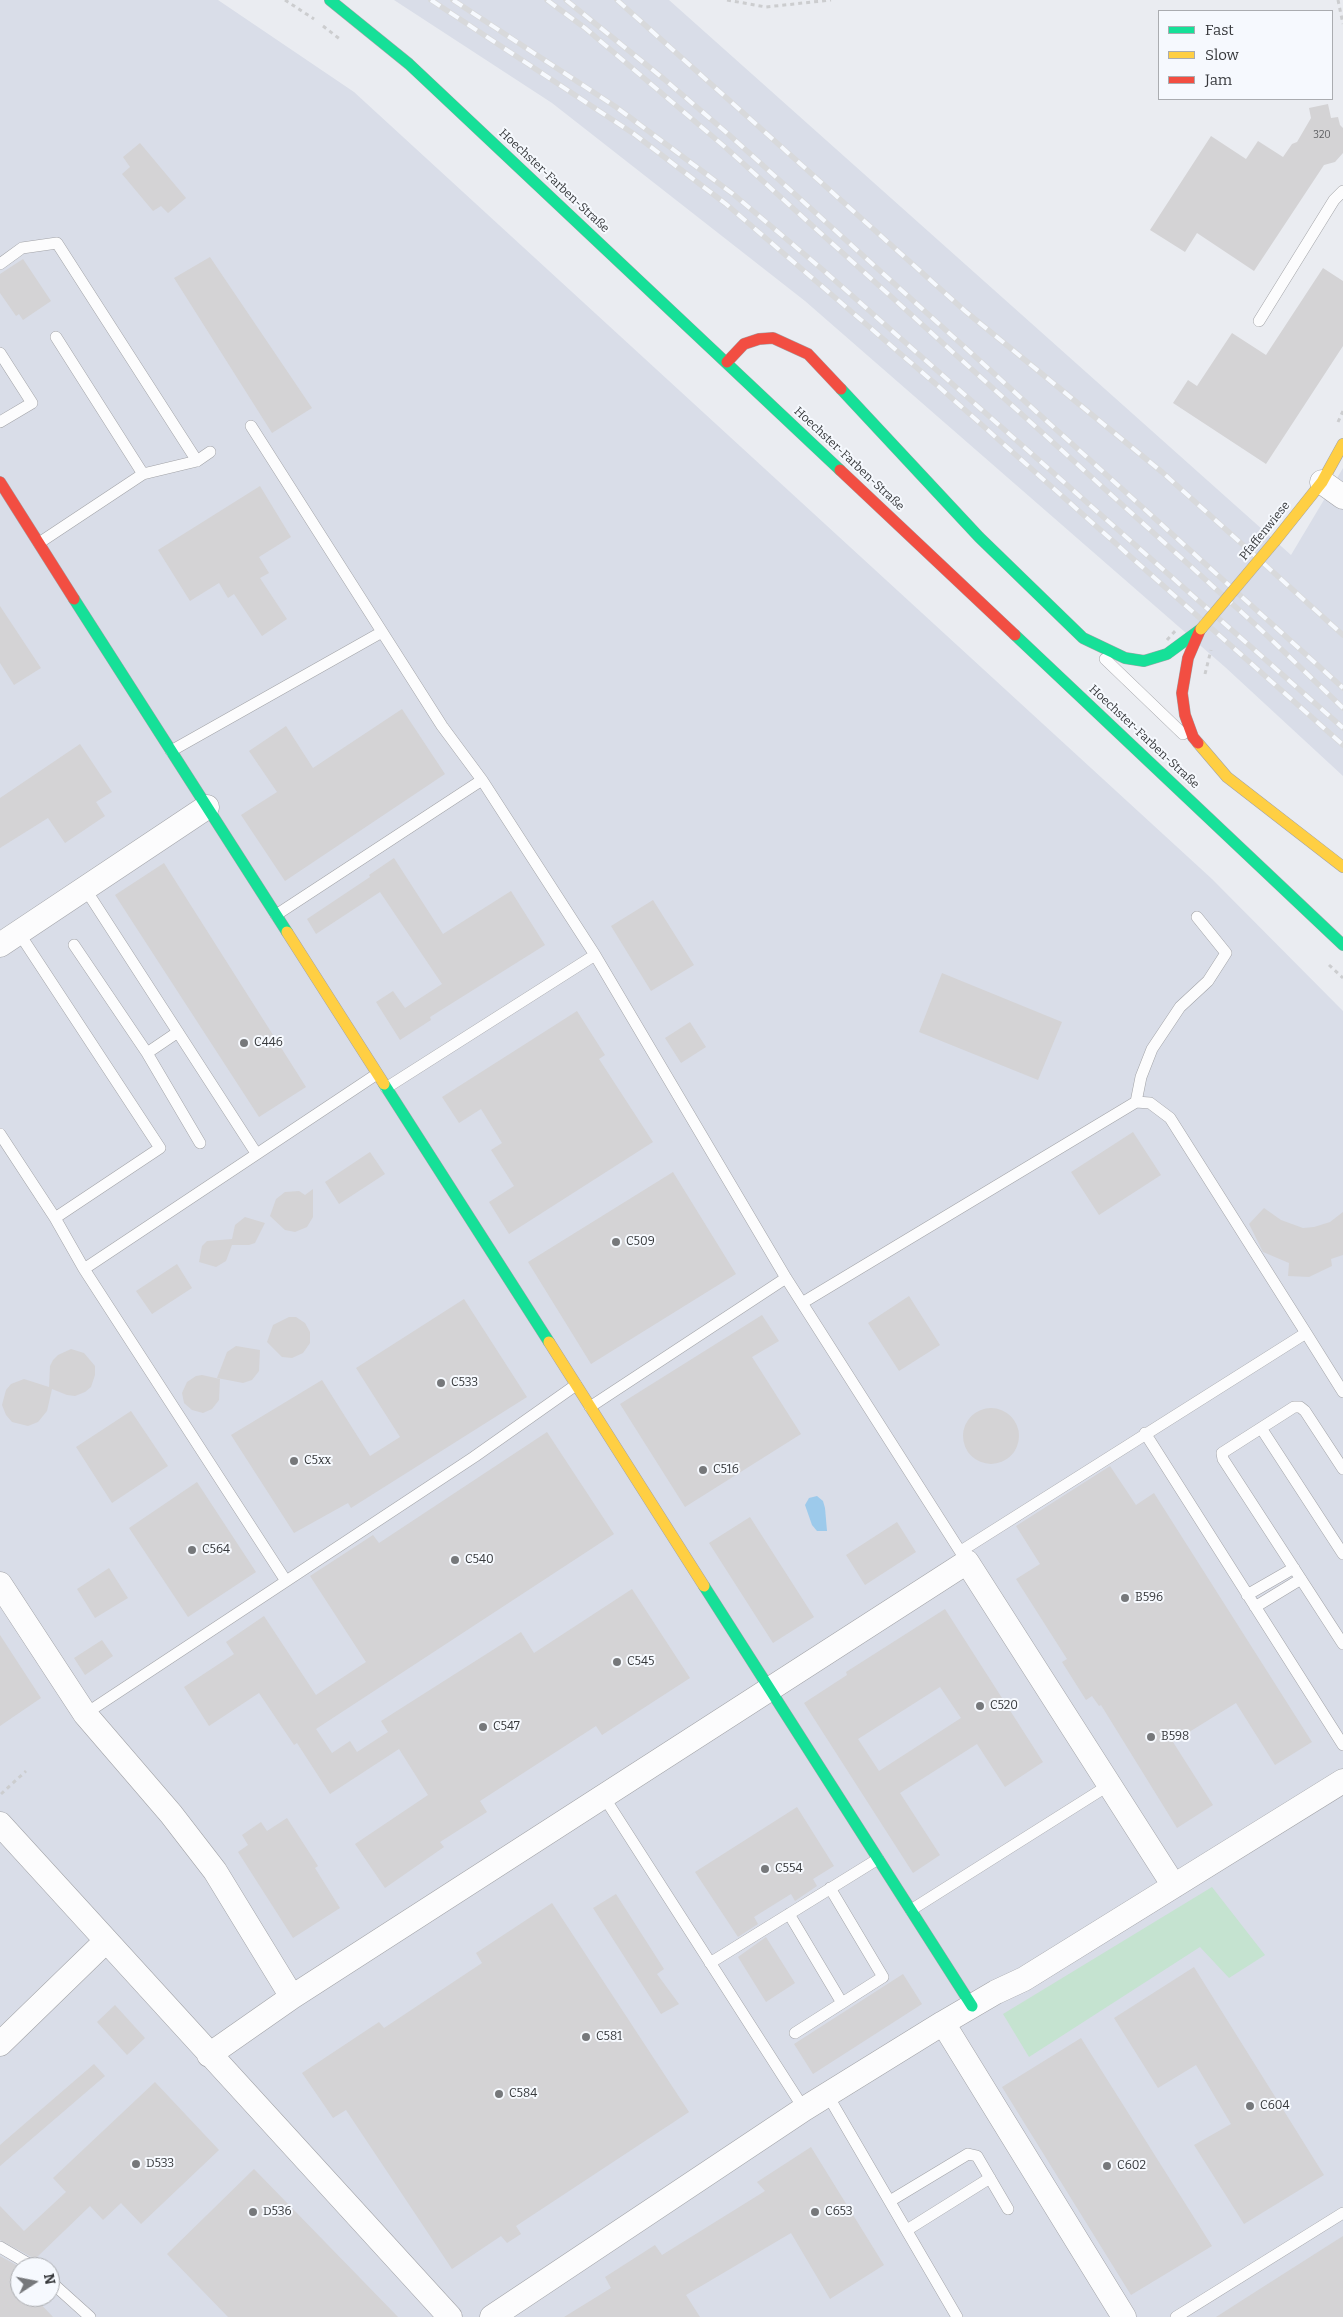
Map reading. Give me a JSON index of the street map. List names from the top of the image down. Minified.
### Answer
{"streets":{"main road":["Hoechster-Farben-Straße","Pfaffenwiese"]},"places":["C446","C509","C533","C5xx","C516","C564","C540","B596","C545","C520","C547","B598","C554","C581","C584","C604","D533","C602","D536","C653"],"house_numbers":["320"],"legend":["Fast","Slow","Jam"],"north":"right"}
